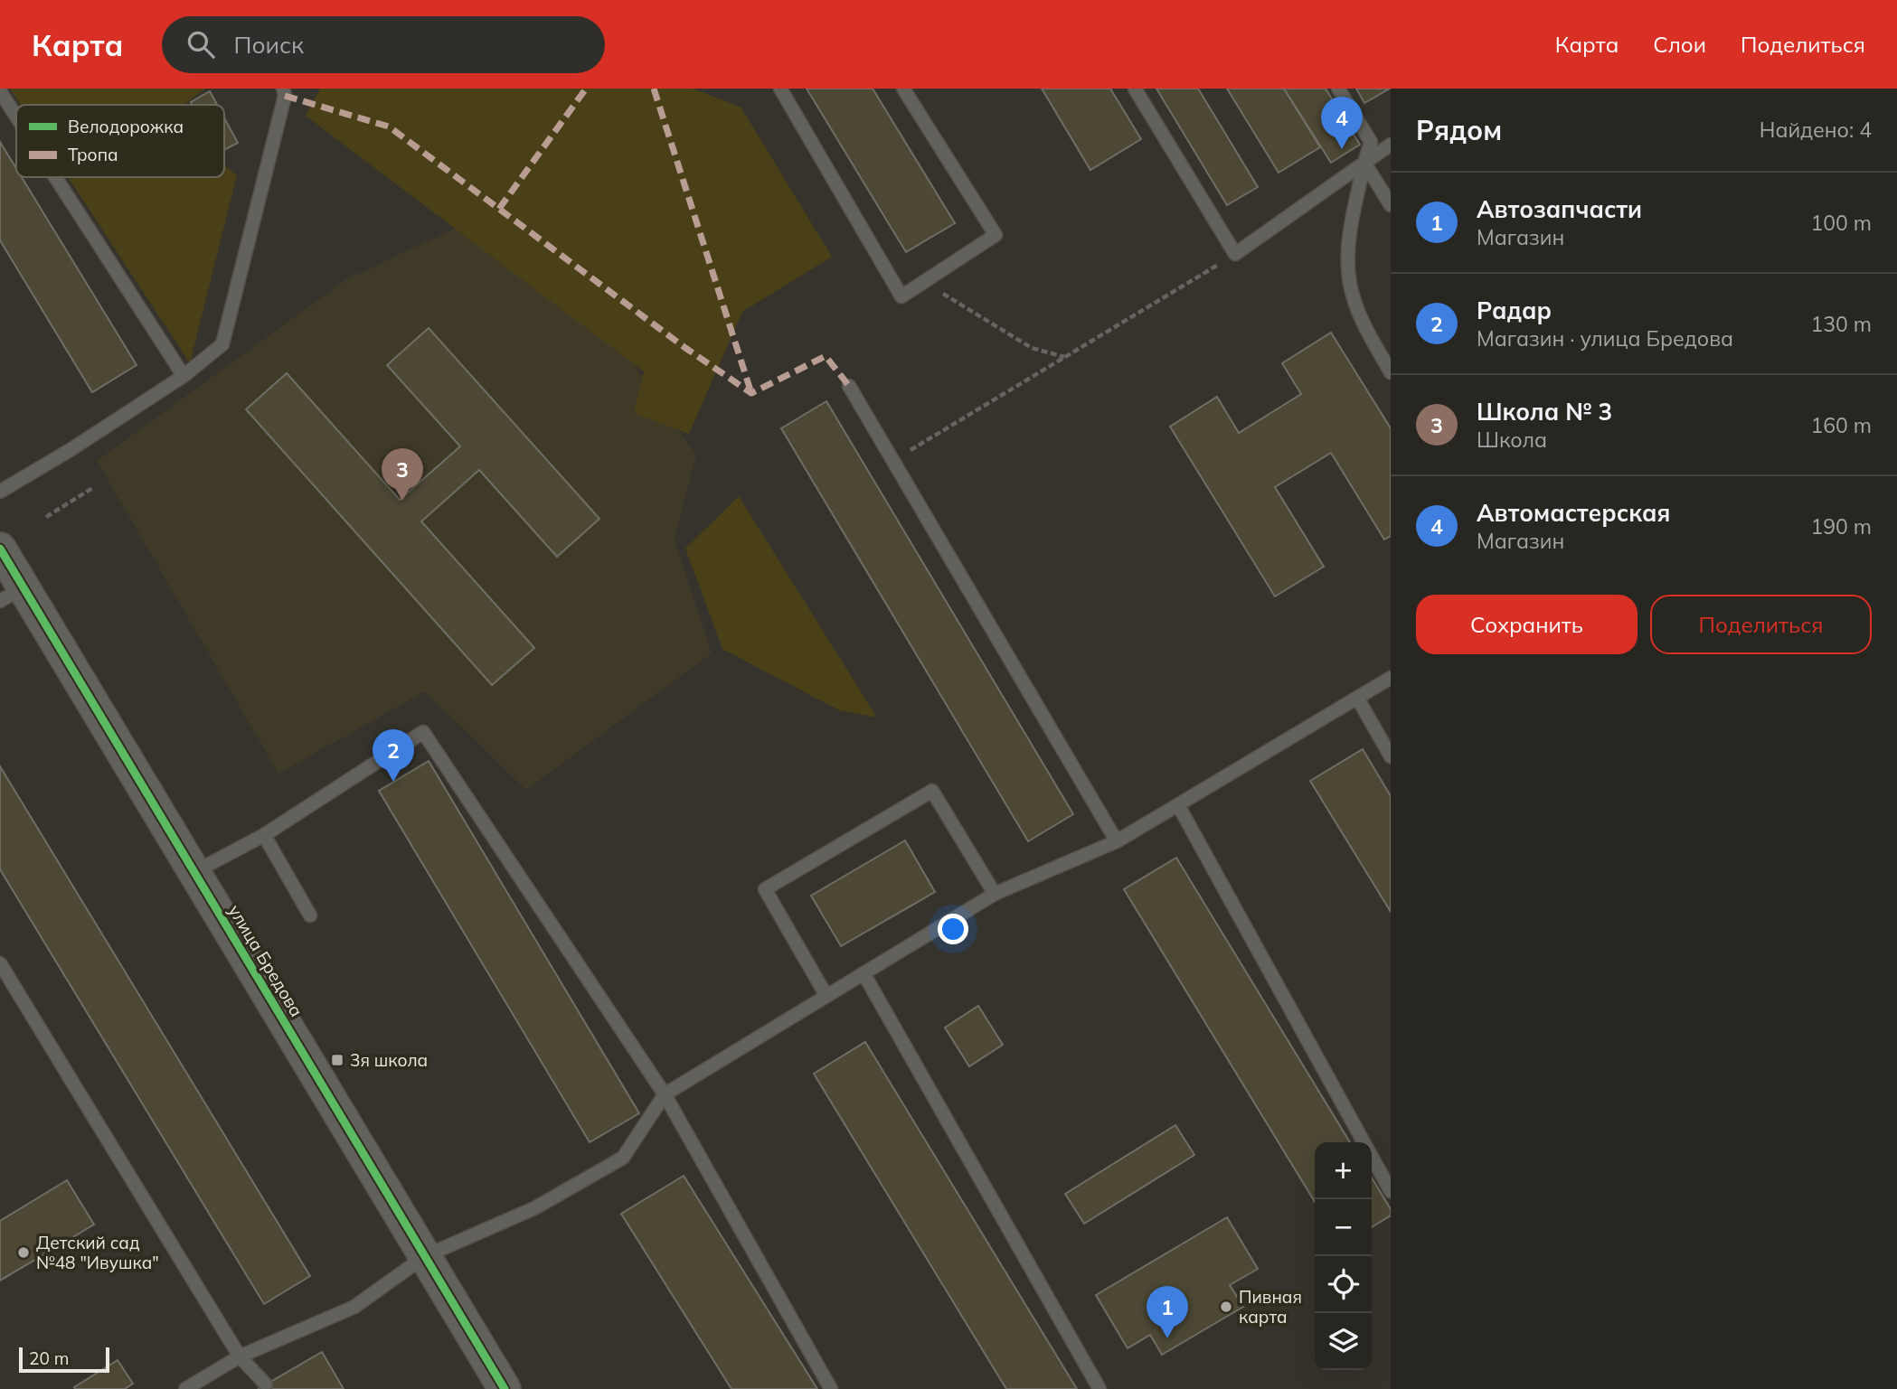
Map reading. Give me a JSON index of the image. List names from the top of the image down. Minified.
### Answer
{"streets":{"street":["улица Бредова"]},"places":{"transit":["3я школа"],"other":["Детский сад №48 \"Ивушка\"","Пивная карта"]},"legend":["Велодорожка","Тропа"],"scale_bar":"20 m","page":{"header":"Карта","search":"Поиск","nav":["Карта","Слои","Поделиться"],"heading":["Рядом","Найдено: 4"],"pins":["4","3","2","1"],"list":[{"mark":"1","name":"Автозапчасти","note":"Магазин","value":"100 m"},{"mark":"2","name":"Радар","note":"Магазин · улица Бредова","value":"130 m"},{"mark":"3","name":"Школа № 3","note":"Школа","value":"160 m"},{"mark":"4","name":"Автомастерская","note":"Магазин","value":"190 m"}],"buttons":["Сохранить","Поделиться"],"map_buttons":["+","−"],"scale":"20 m"}}
